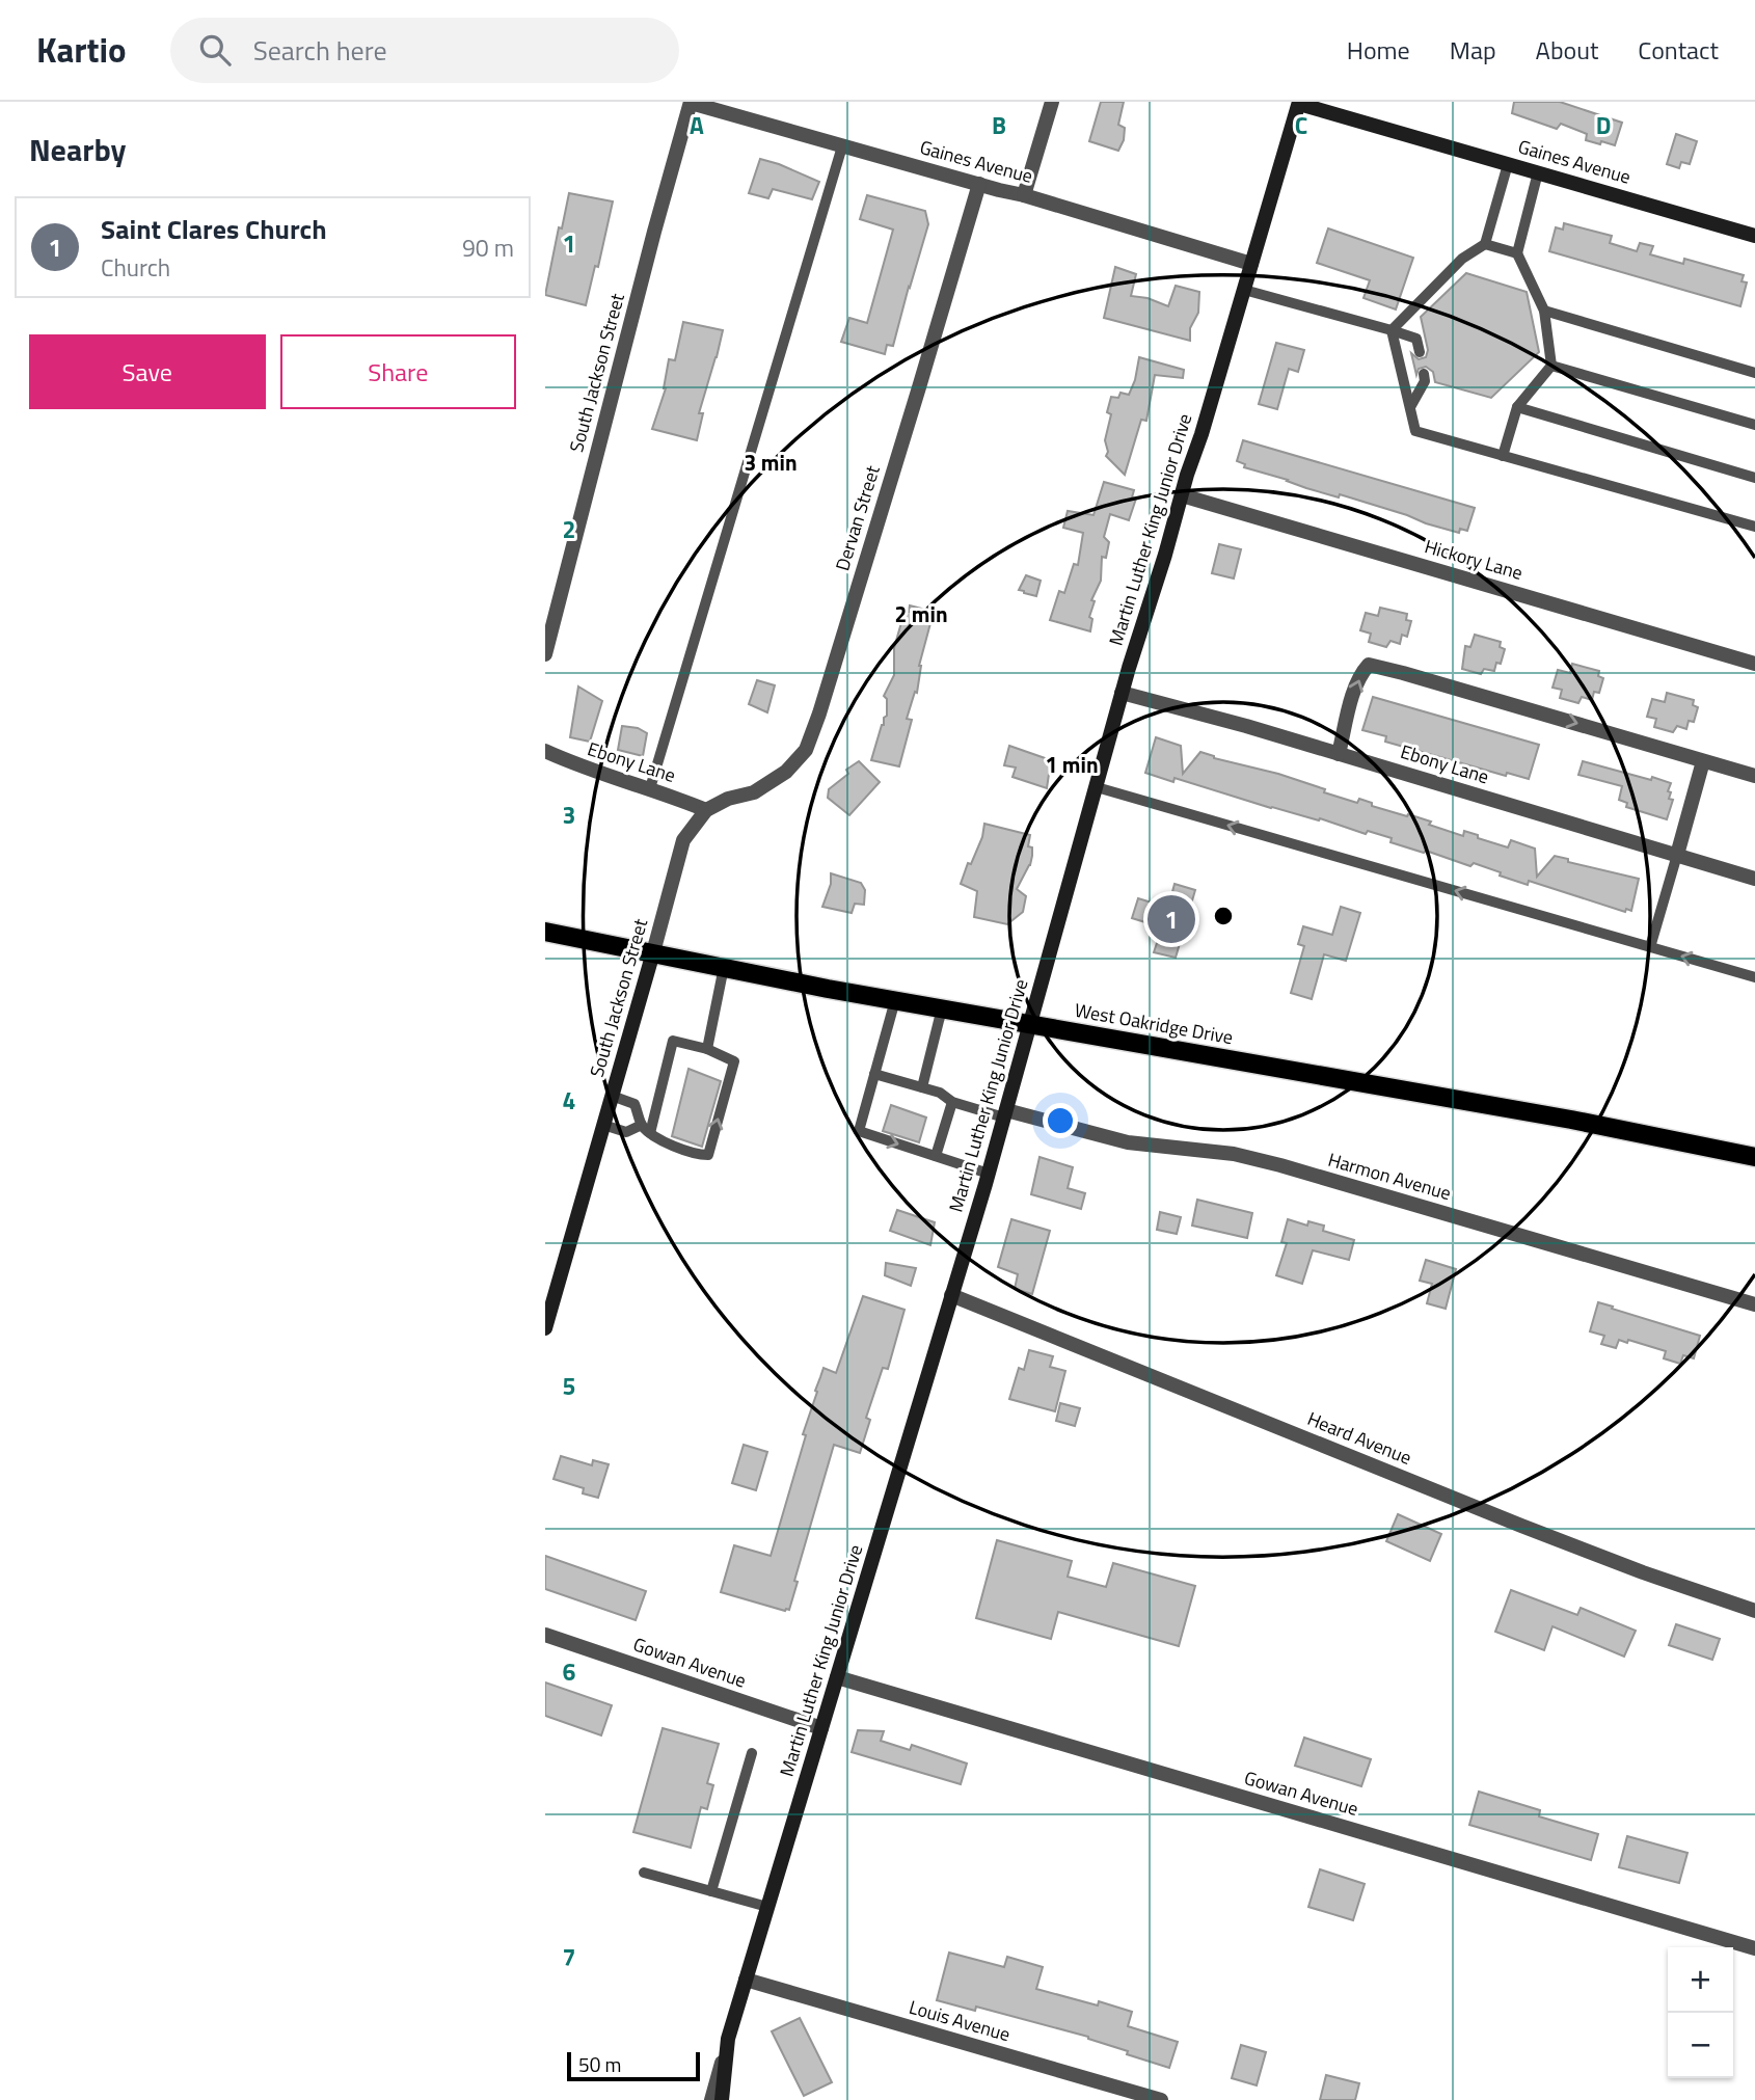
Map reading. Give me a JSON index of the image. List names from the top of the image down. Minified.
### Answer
{"streets":{"main road":["West Oakridge Drive"],"street":["Gaines Avenue","South Jackson Street","Dervan Street","Martin Luther King Junior Drive","Hickory Lane","Ebony Lane","Harmon Avenue","Heard Avenue","Gowan Avenue","Louis Avenue"]},"crossings":[["Gaines Avenue","South Jackson Street"],["Gaines Avenue","Dervan Street"],["Gaines Avenue","Martin Luther King Junior Drive"],["South Jackson Street","Dervan Street"],["South Jackson Street","Ebony Lane"],["South Jackson Street","West Oakridge Drive"],["Dervan Street","Ebony Lane"],["Martin Luther King Junior Drive","Hickory Lane"],["Martin Luther King Junior Drive","Ebony Lane"],["Martin Luther King Junior Drive","West Oakridge Drive"],["Martin Luther King Junior Drive","Harmon Avenue"],["Martin Luther King Junior Drive","Heard Avenue"],["Martin Luther King Junior Drive","Gowan Avenue"],["Martin Luther King Junior Drive","Louis Avenue"]],"scale_bar":"50 m","page":{"header":"Kartio","search":"Search here","nav":["Home","Map","About","Contact"],"heading":"Nearby","list":[{"mark":"1","name":"Saint Clares Church","note":"Church","value":"90 m"}],"buttons":["Save","Share"],"pins":"1","map_buttons":["+","−"],"scale":"50 m"},"grid":{"columns":["A","B","C","D"],"rows":["1","2","3","4","5","6","7"]},"rings":["3 min","2 min","1 min"]}
